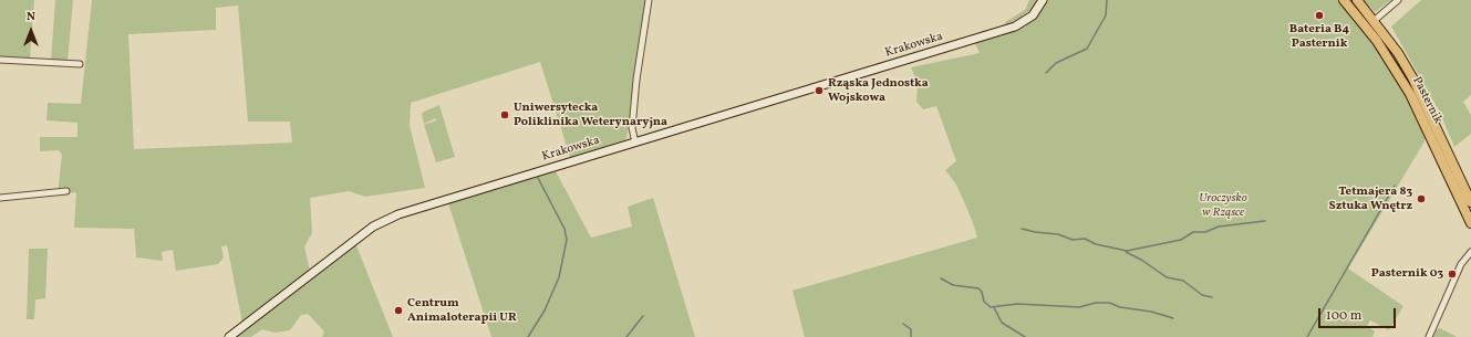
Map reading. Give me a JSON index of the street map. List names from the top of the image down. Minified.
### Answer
{"streets":{"main road":["Pasternik"],"street":["Krakowska"]},"parks":["Uroczysko w Rząsce"],"places":["Bateria B4 Pasternik","Rząska Jednostka Wojskowa","Uniwersytecka Poliklinika Weterynaryjna","Tetmajera 83 Sztuka Wnętrz","Pasternik 03","Centrum Animaloterapii UR"],"scale_bar":"100 m","north":"top"}
